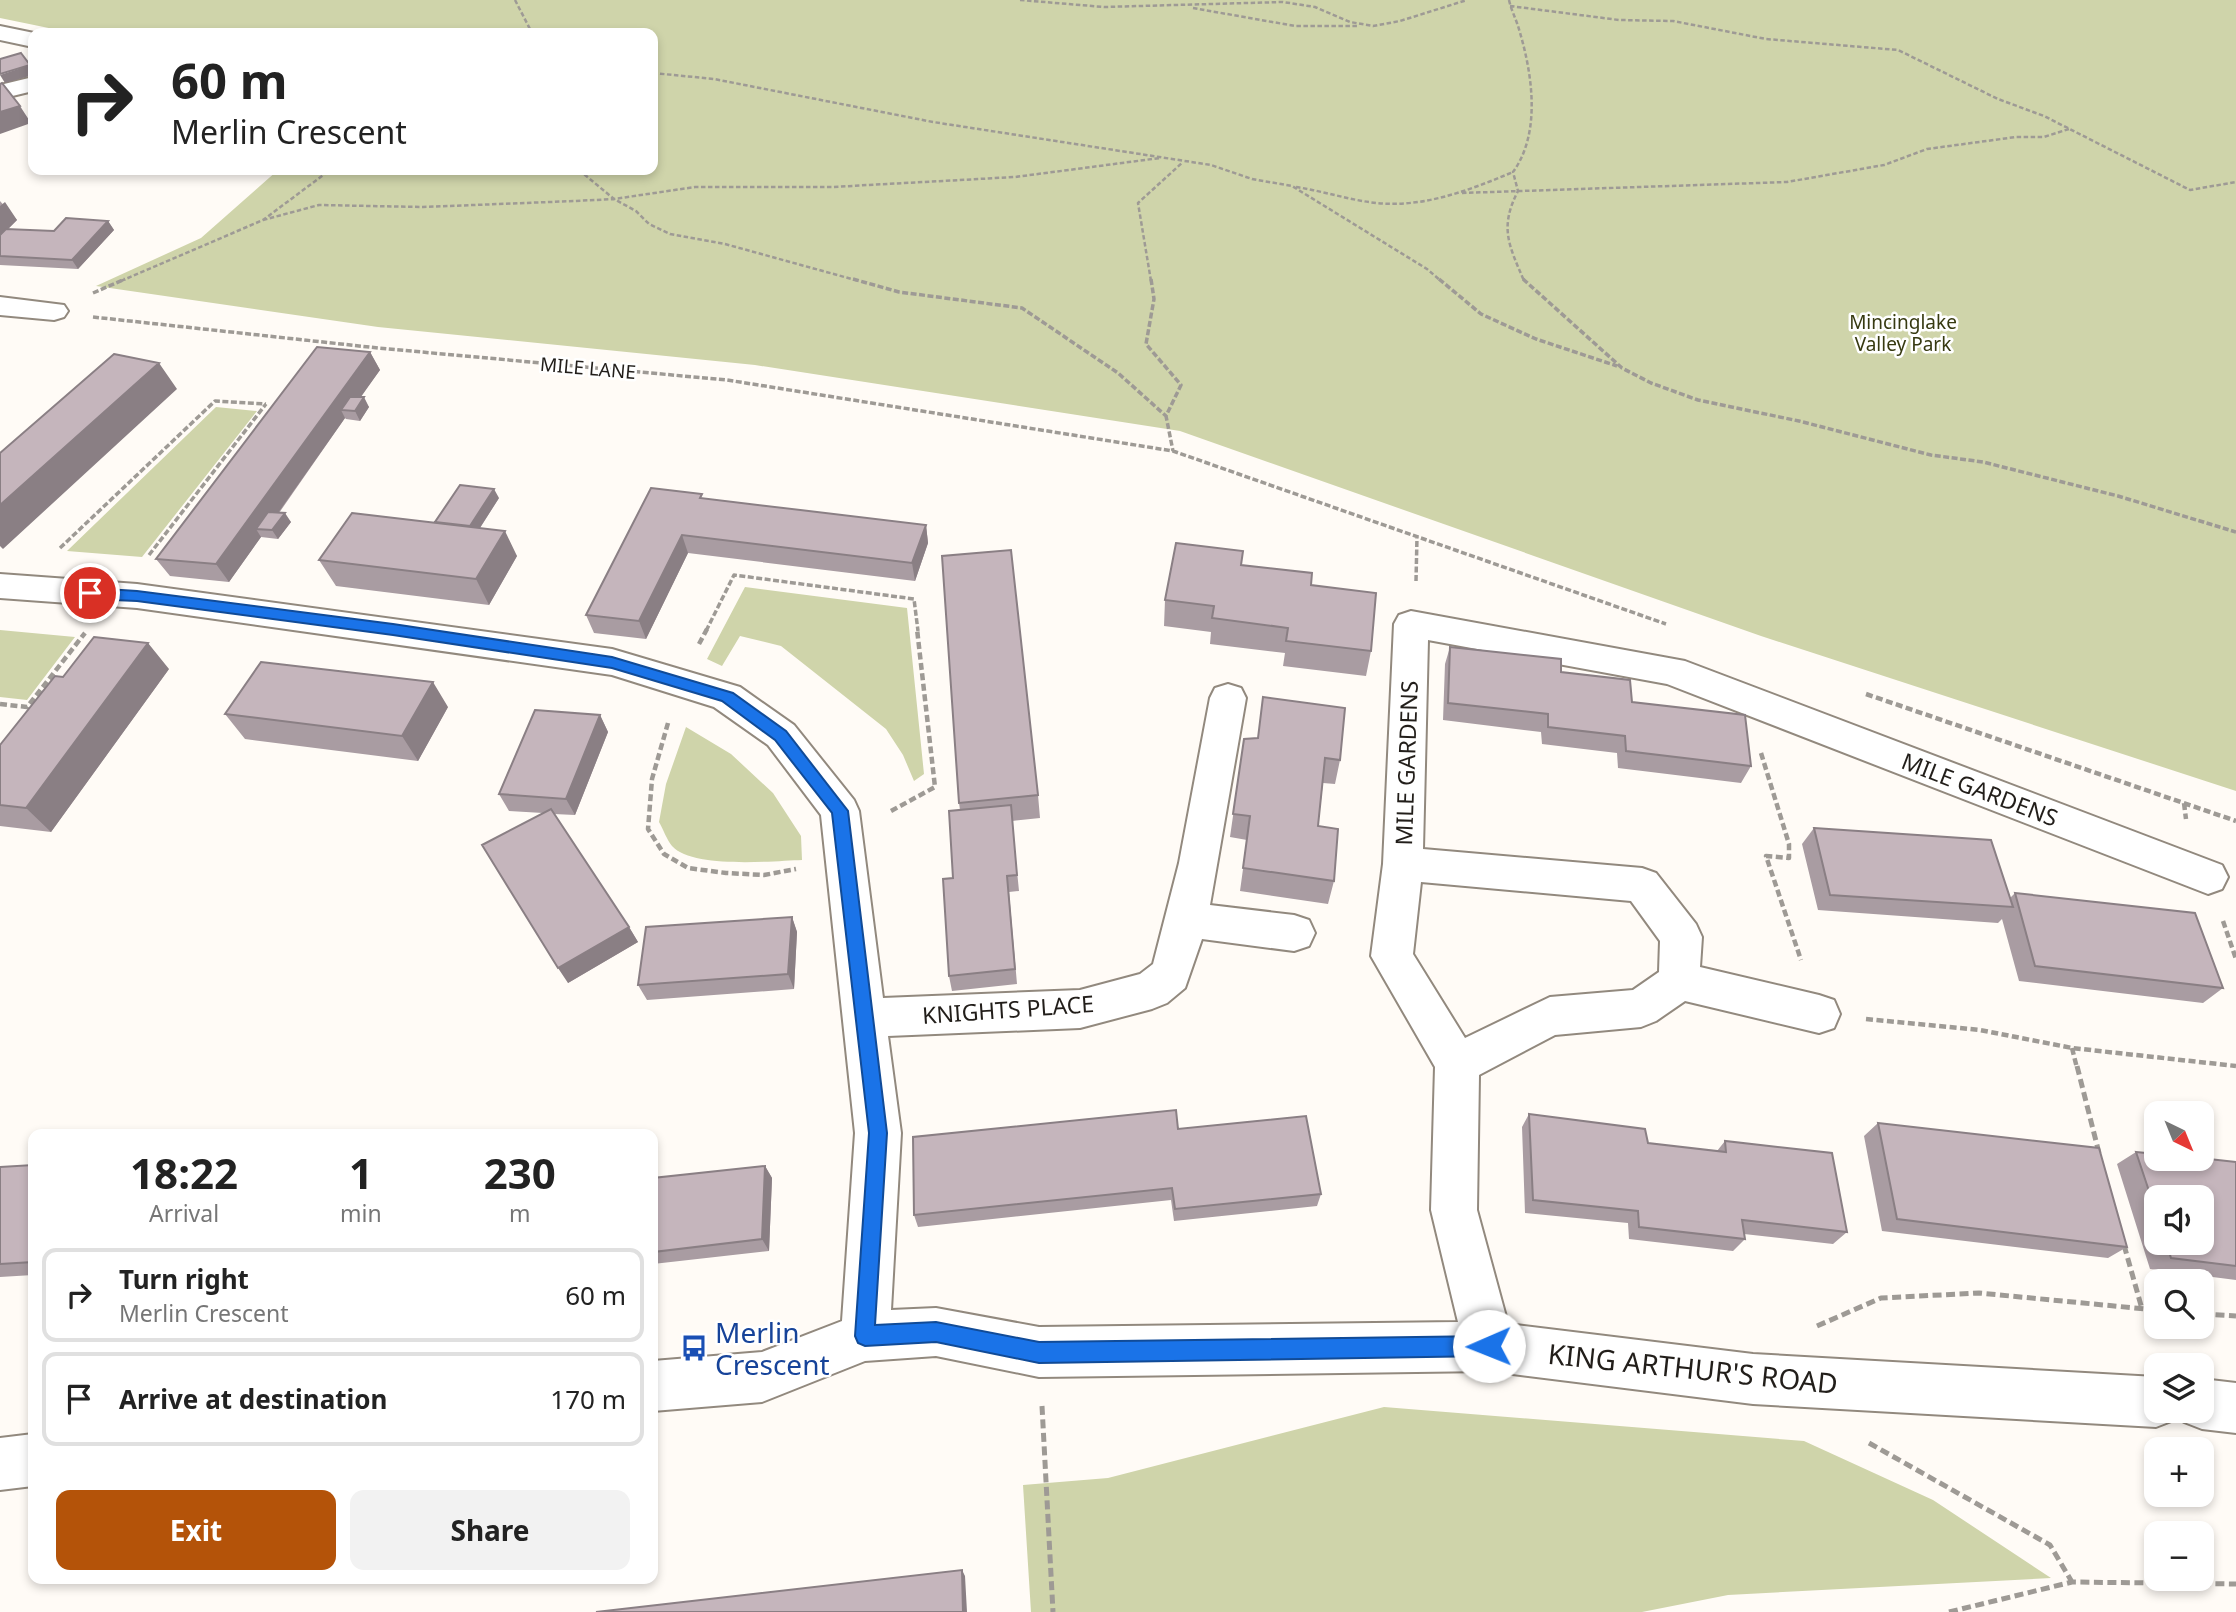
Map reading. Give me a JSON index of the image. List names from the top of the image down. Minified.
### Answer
{"streets":{"street":["MILE GARDENS","KNIGHTS PLACE","KING ARTHUR'S ROAD"],"path":["MILE LANE"]},"parks":["Mincinglake Valley Park"],"places":{"bus stop":["Merlin Crescent"]},"north":"bottom right","page":{"turn":["60 m","Merlin Crescent"],"map_buttons":["+","−"],"eta":["18:22","Arrival","1","min","230","m"],"list":[{"name":"Turn right","note":"Merlin Crescent","value":"60 m"},{"name":"Arrive at destination","value":"170 m"}],"buttons":["Exit","Share"]}}
